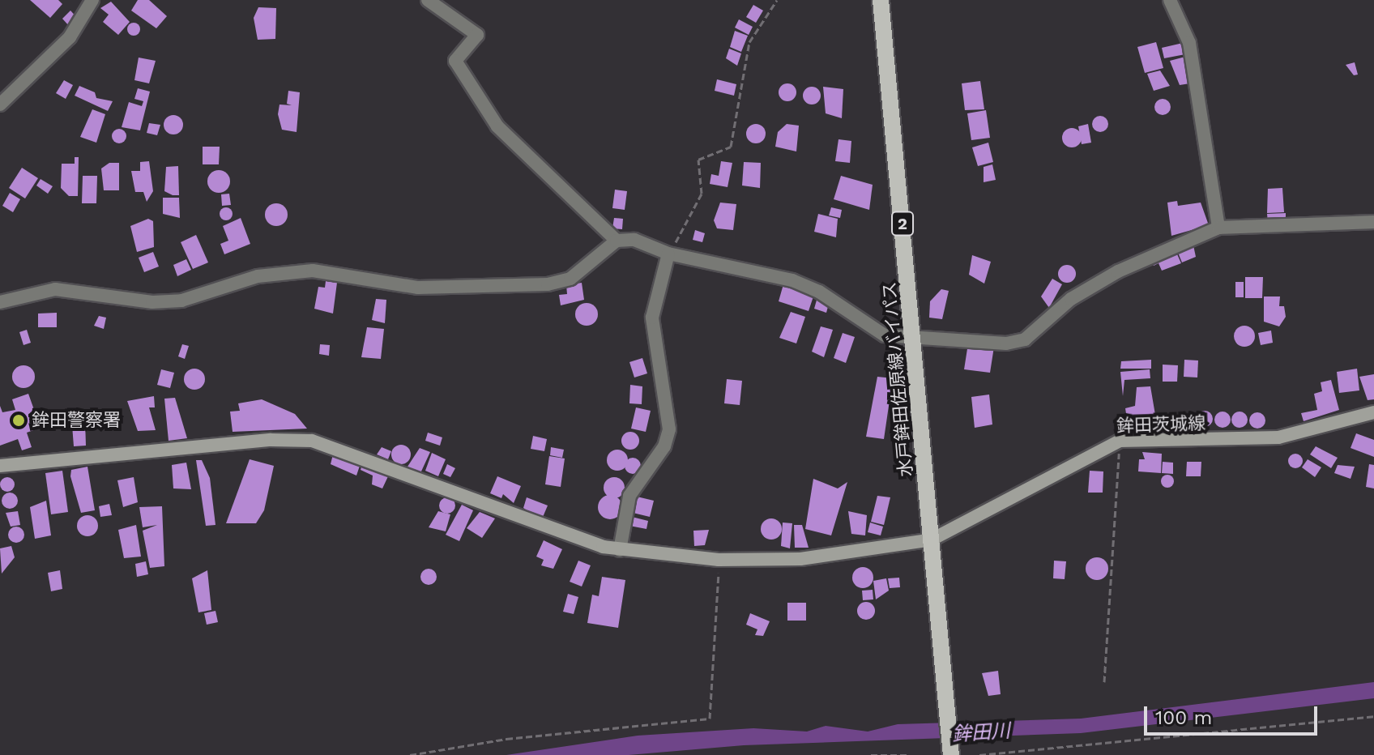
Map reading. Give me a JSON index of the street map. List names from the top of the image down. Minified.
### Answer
{"streets":{"main road":["2","水戸鉾田佐原線バイパス"],"street":["鉾田茨城線"]},"crossings":[["水戸鉾田佐原線バイパス","鉾田茨城線"]],"water":["鉾田川"],"places":["鉾田警察署"],"scale_bar":"100 m"}
